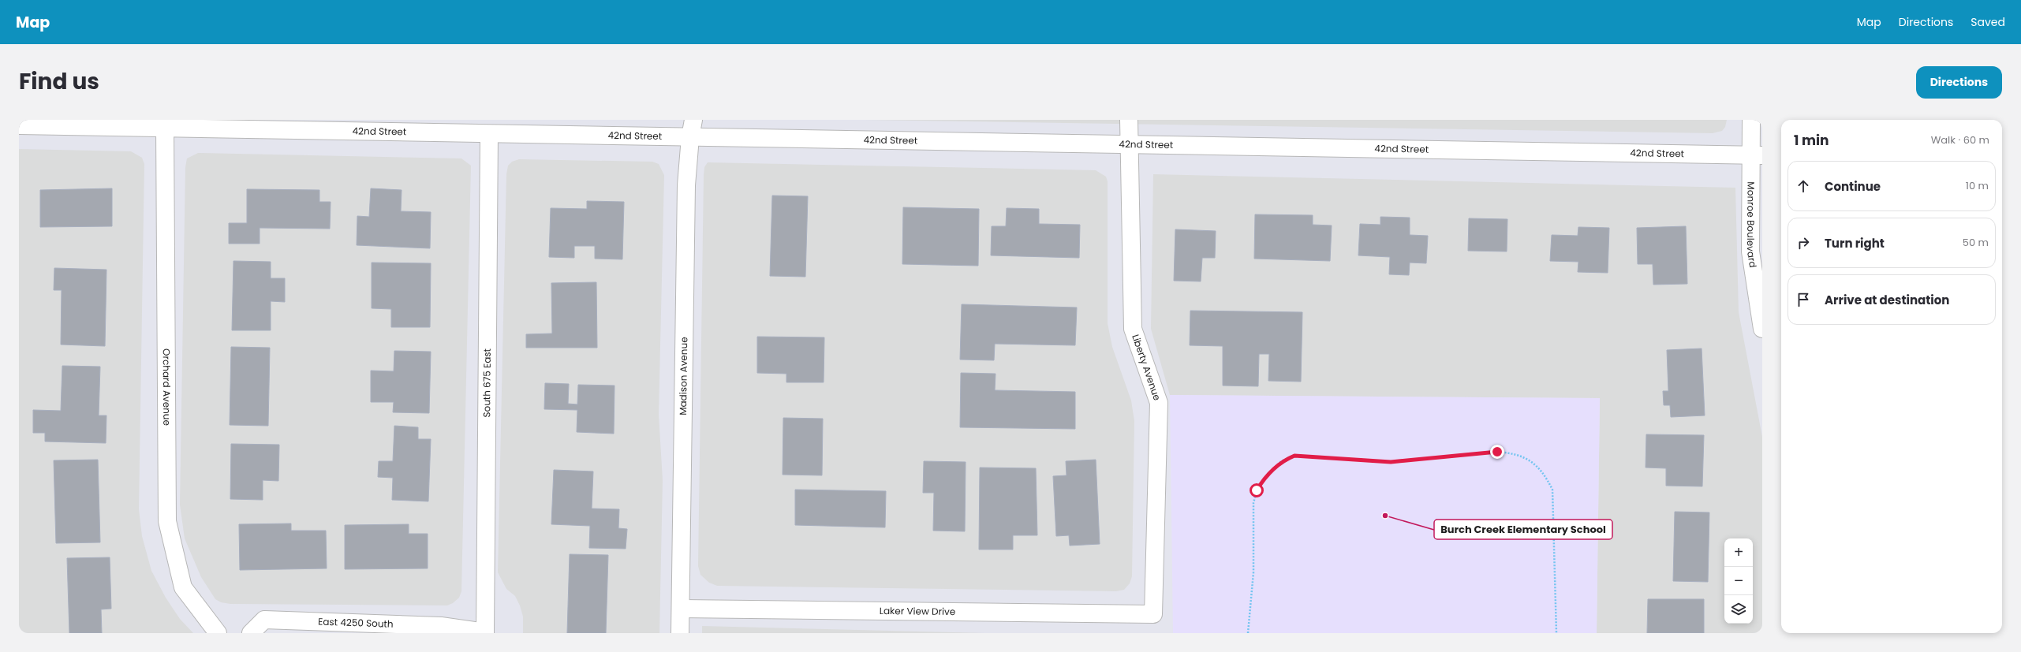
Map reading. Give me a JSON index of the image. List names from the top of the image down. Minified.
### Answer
{"streets":{"street":["42nd Street","Monroe Boulevard","Liberty Avenue","Madison Avenue","South 675 East","Orchard Avenue","Laker View Drive","East 4250 South"]},"crossings":[["42nd Street","Monroe Boulevard"],["42nd Street","Liberty Avenue"],["42nd Street","Madison Avenue"],["42nd Street","South 675 East"],["42nd Street","Orchard Avenue"],["Liberty Avenue","Laker View Drive"],["Madison Avenue","Laker View Drive"],["South 675 East","East 4250 South"]],"places":["Burch Creek Elementary School"],"page":{"header":"Map","nav":["Map","Directions","Saved"],"title":"Find us","buttons":"Directions","heading":["1 min","Walk · 60 m"],"list":[["Continue","10 m"],["Turn right","50 m"],"Arrive at destination"],"map_buttons":["+","−"]}}
